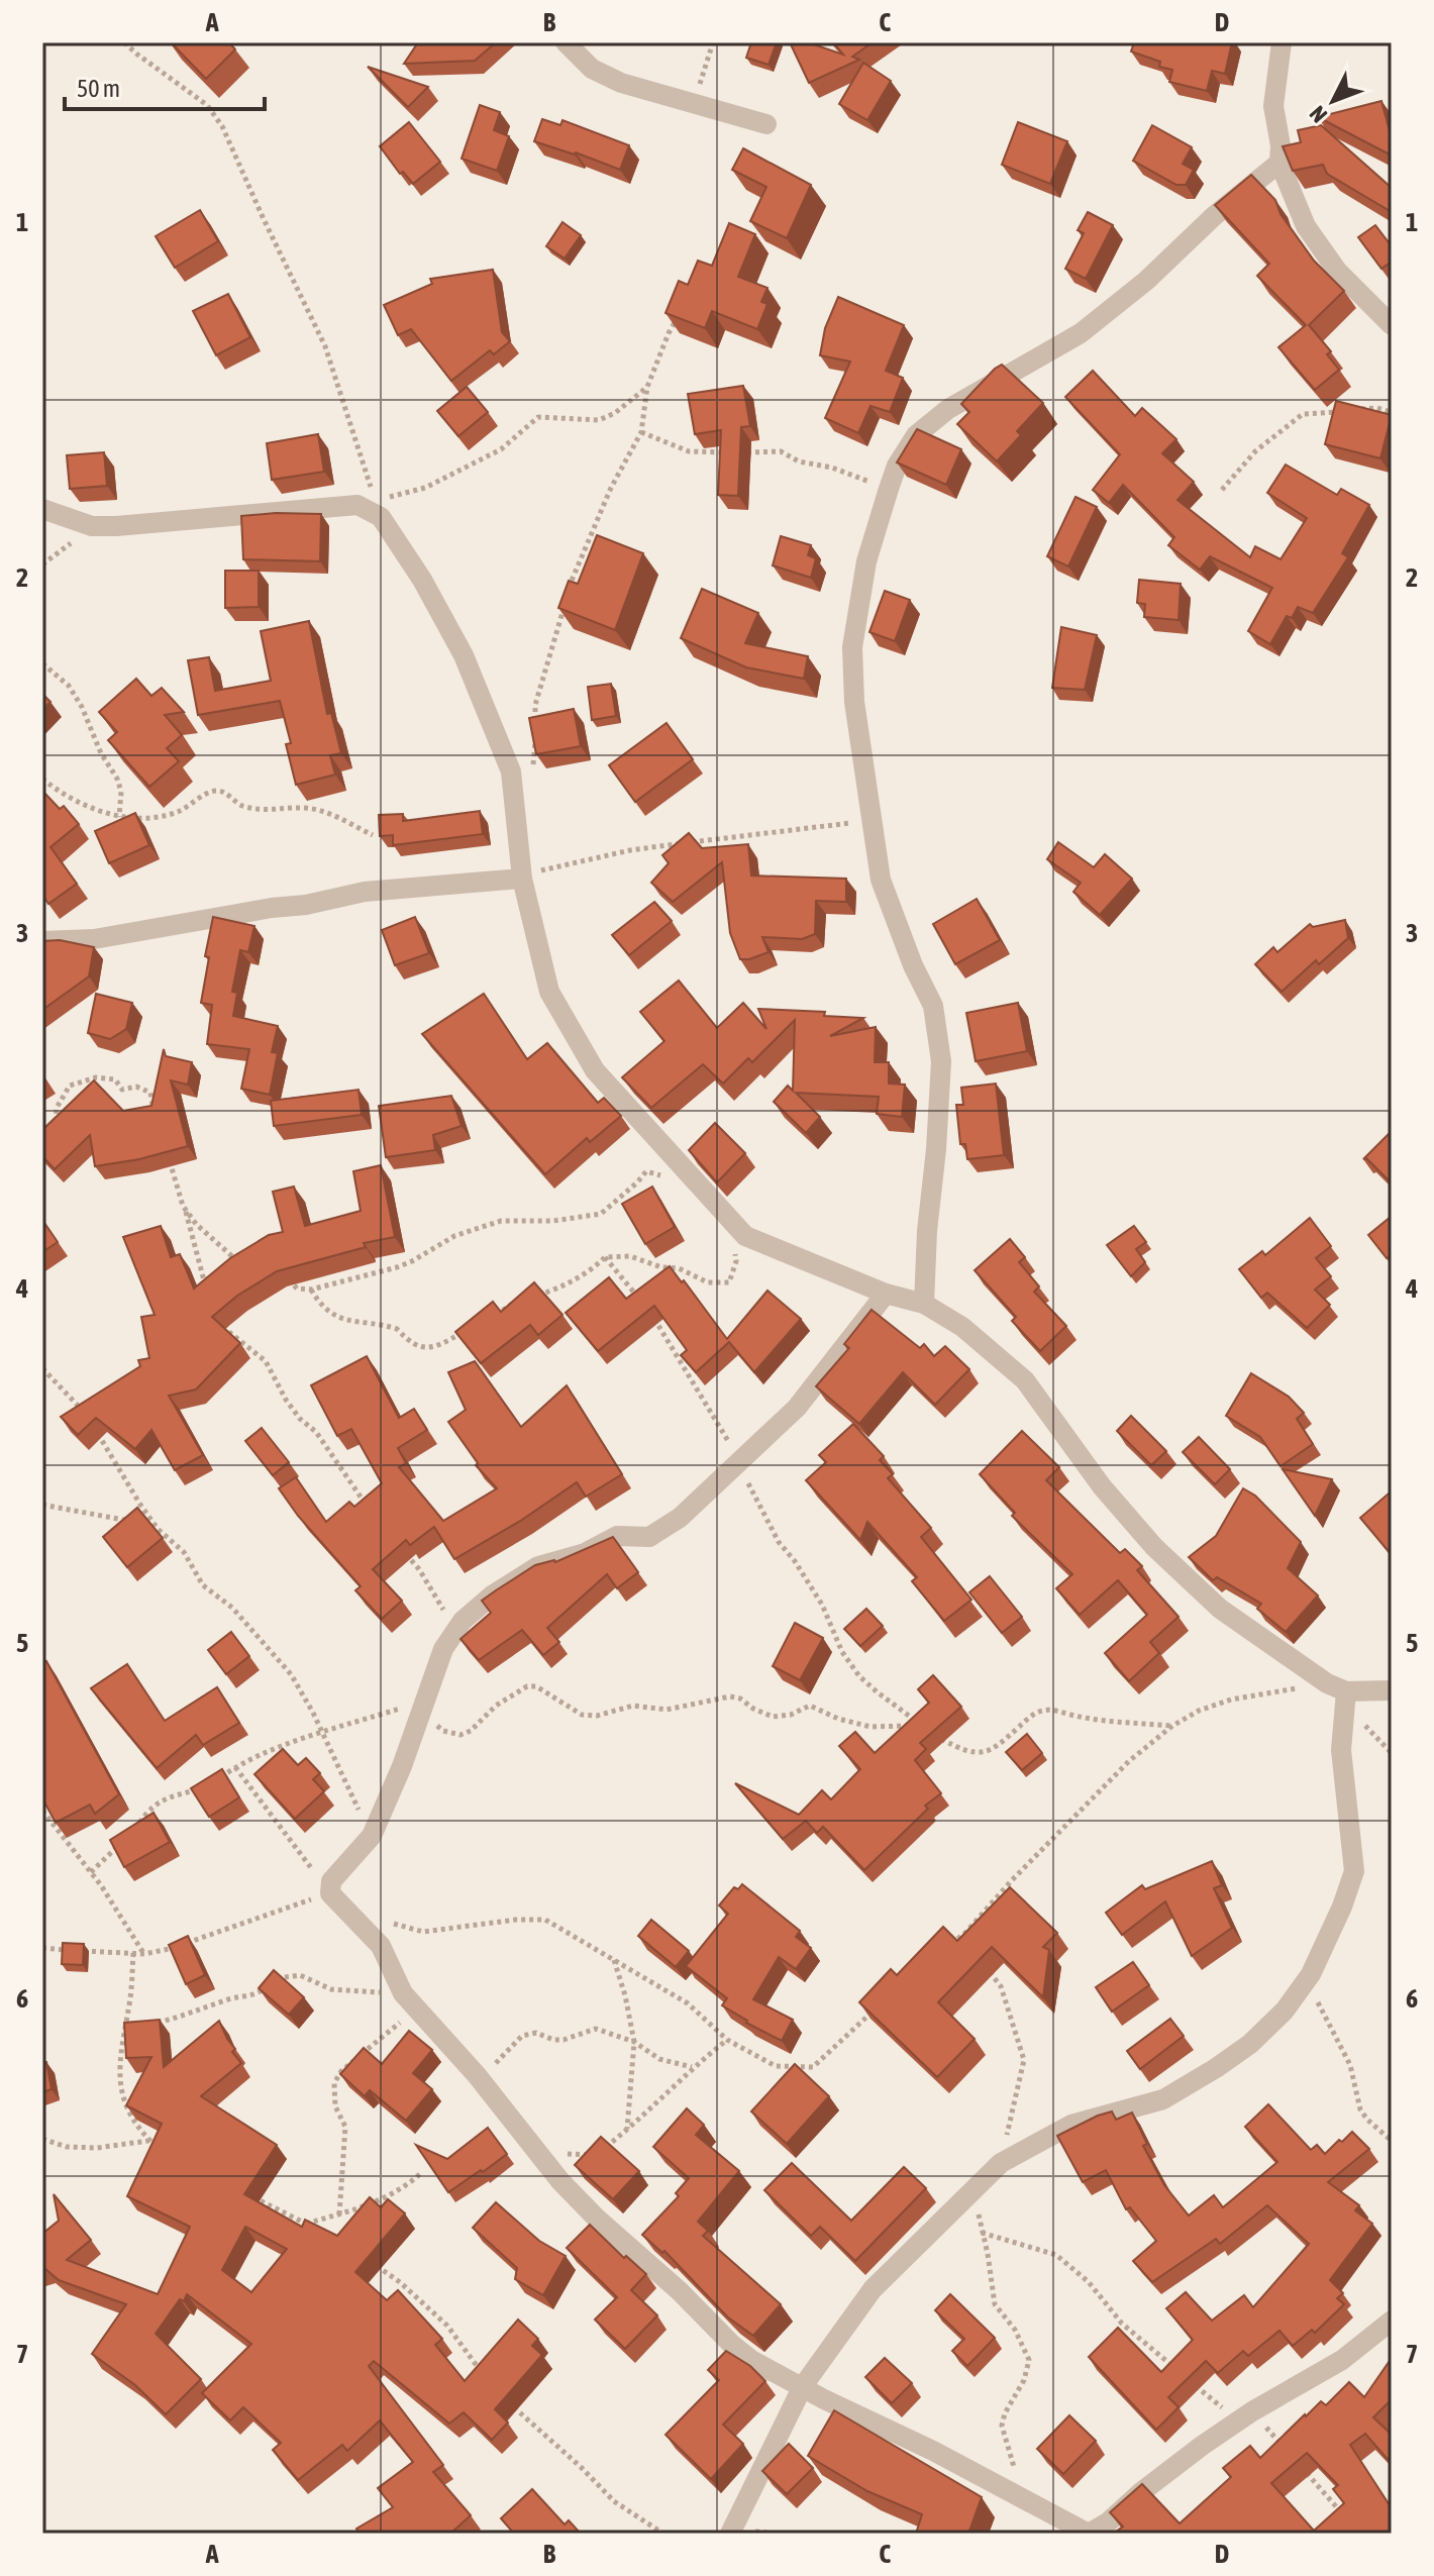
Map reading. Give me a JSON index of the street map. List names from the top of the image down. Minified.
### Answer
{"scale_bar":"50 m","north":"bottom left","grid":{"columns":["A","B","C","D"],"rows":["1","2","3","4","5","6","7"]}}
